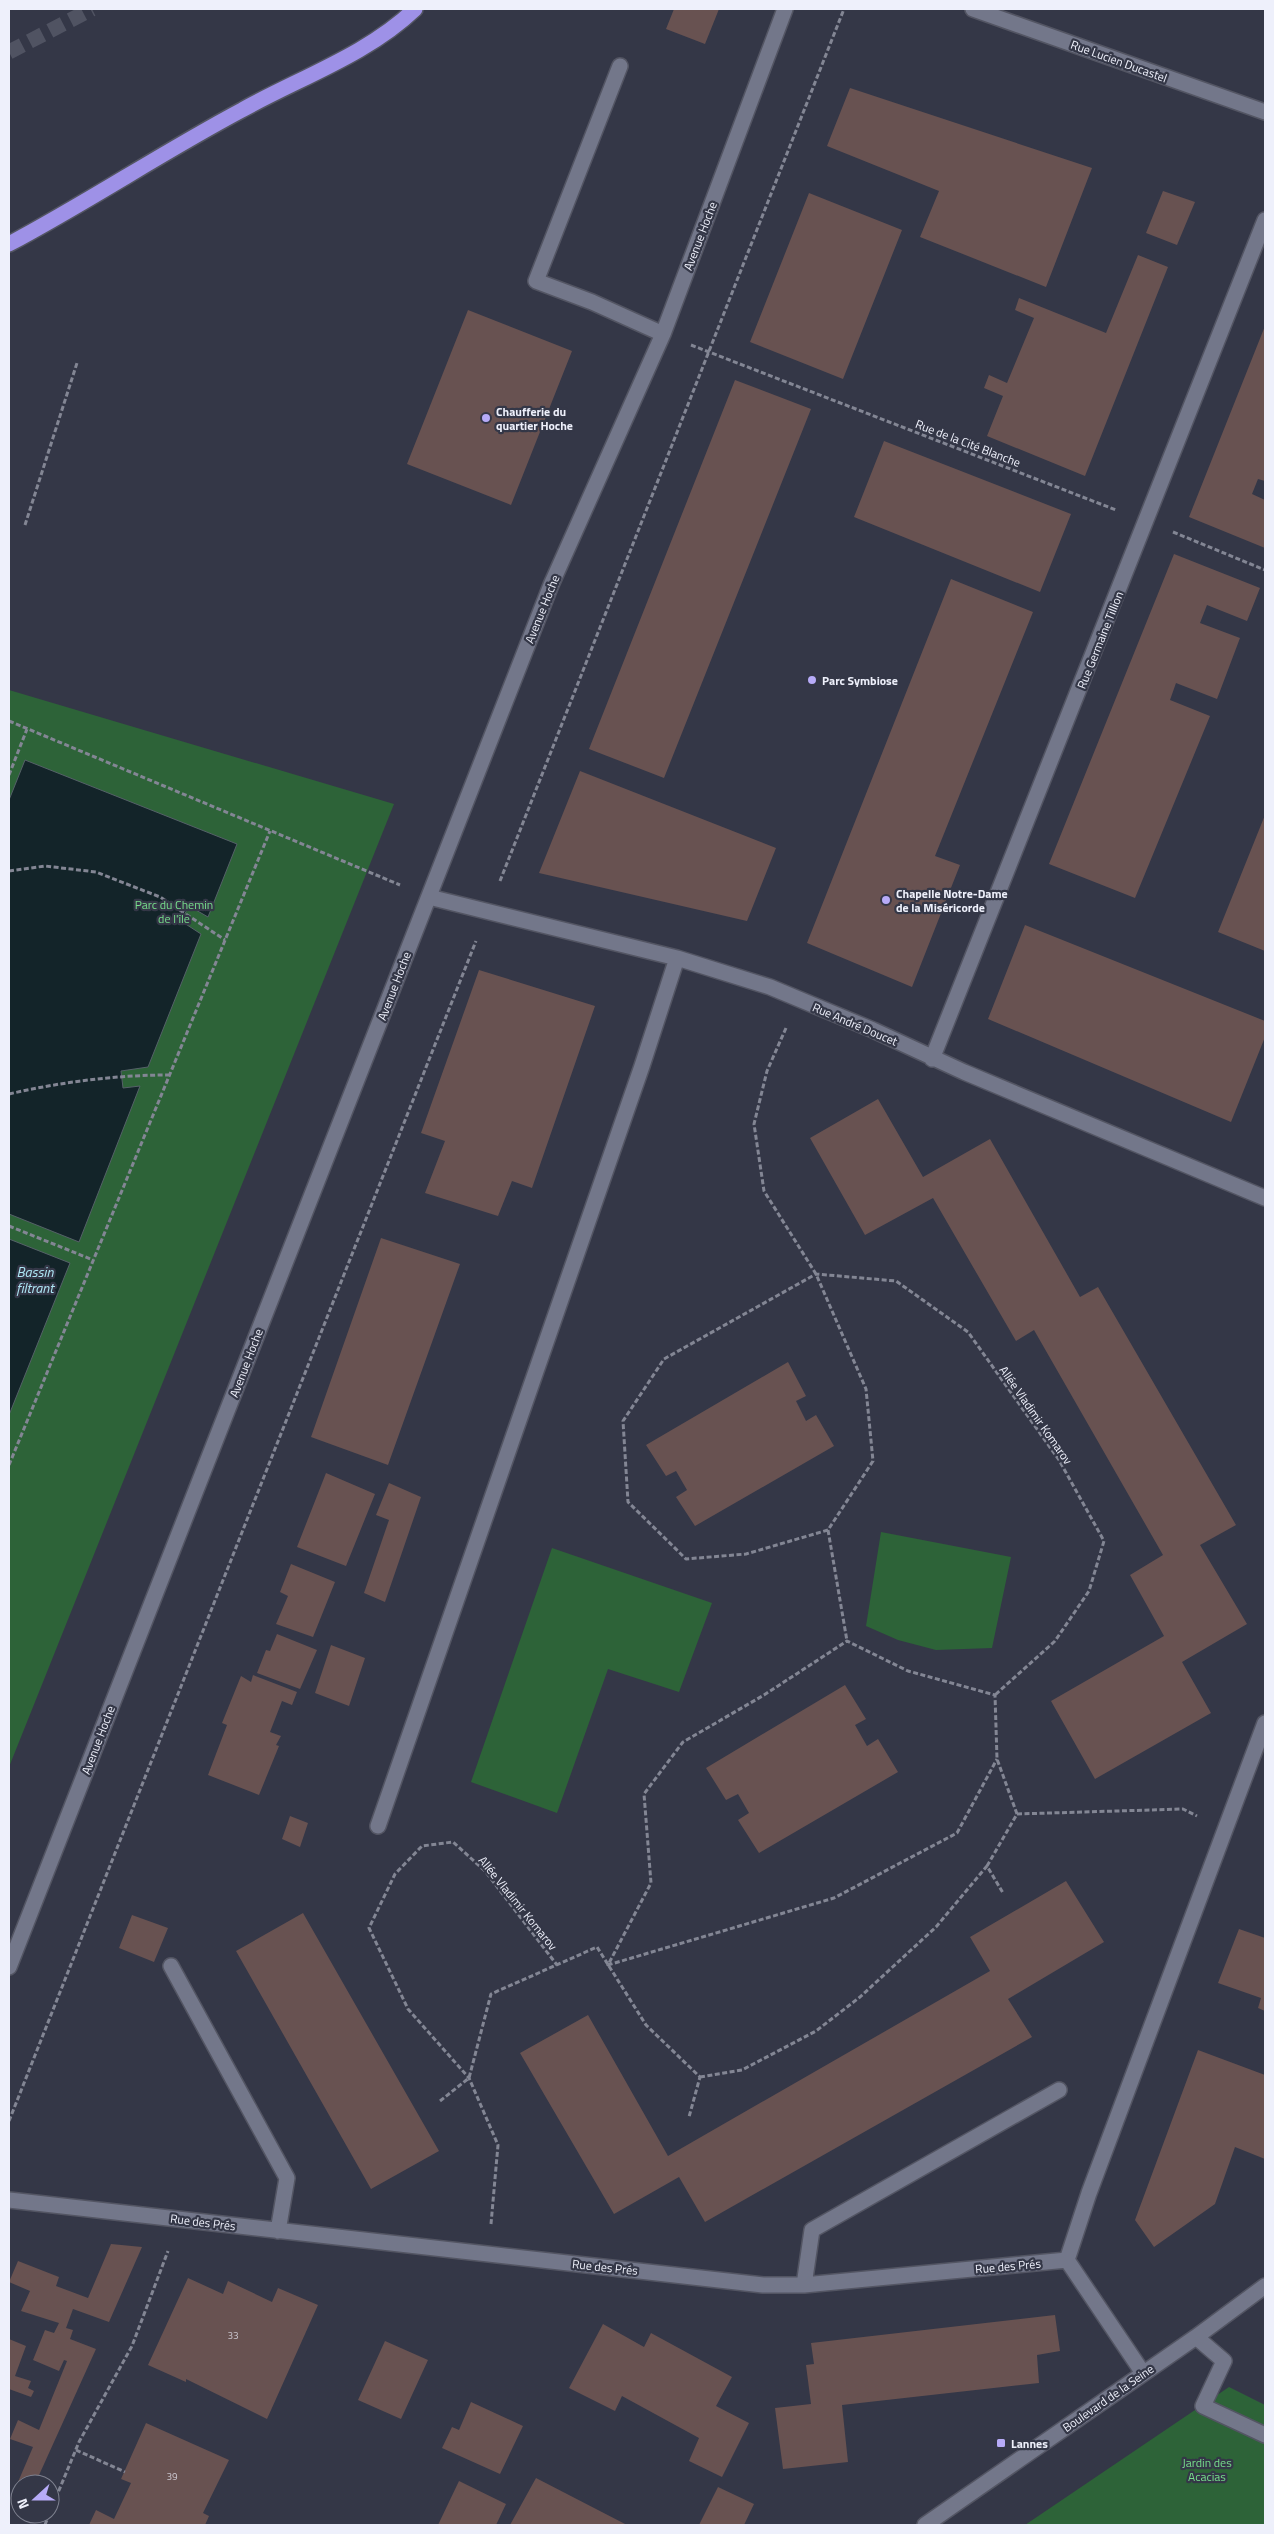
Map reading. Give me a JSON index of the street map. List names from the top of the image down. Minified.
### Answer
{"streets":{"street":["Rue Lucien Ducastel","Avenue Hoche","Rue Germaine Tillion","Rue André Doucet","Rue des Prés","Boulevard de la Seine"],"path":["Rue de la Cité Blanche","Allée Vladimir Komarov"]},"crossings":[["Avenue Hoche","Rue de la Cité Blanche"],["Avenue Hoche","Rue André Doucet"],["Rue de la Cité Blanche","Rue Germaine Tillion"],["Rue Germaine Tillion","Rue André Doucet"],["Allée Vladimir Komarov","Rue des Prés"]],"water":["Bassin filtrant"],"parks":["Parc du Chemin de l'île","Jardin des Acacias"],"places":{"other":["Chaufferie du quartier Hoche","Parc Symbiose","Chapelle Notre-Dame de la Miséricorde"],"transit":["Lannes"]},"house_numbers":["33","39"],"north":"left"}
